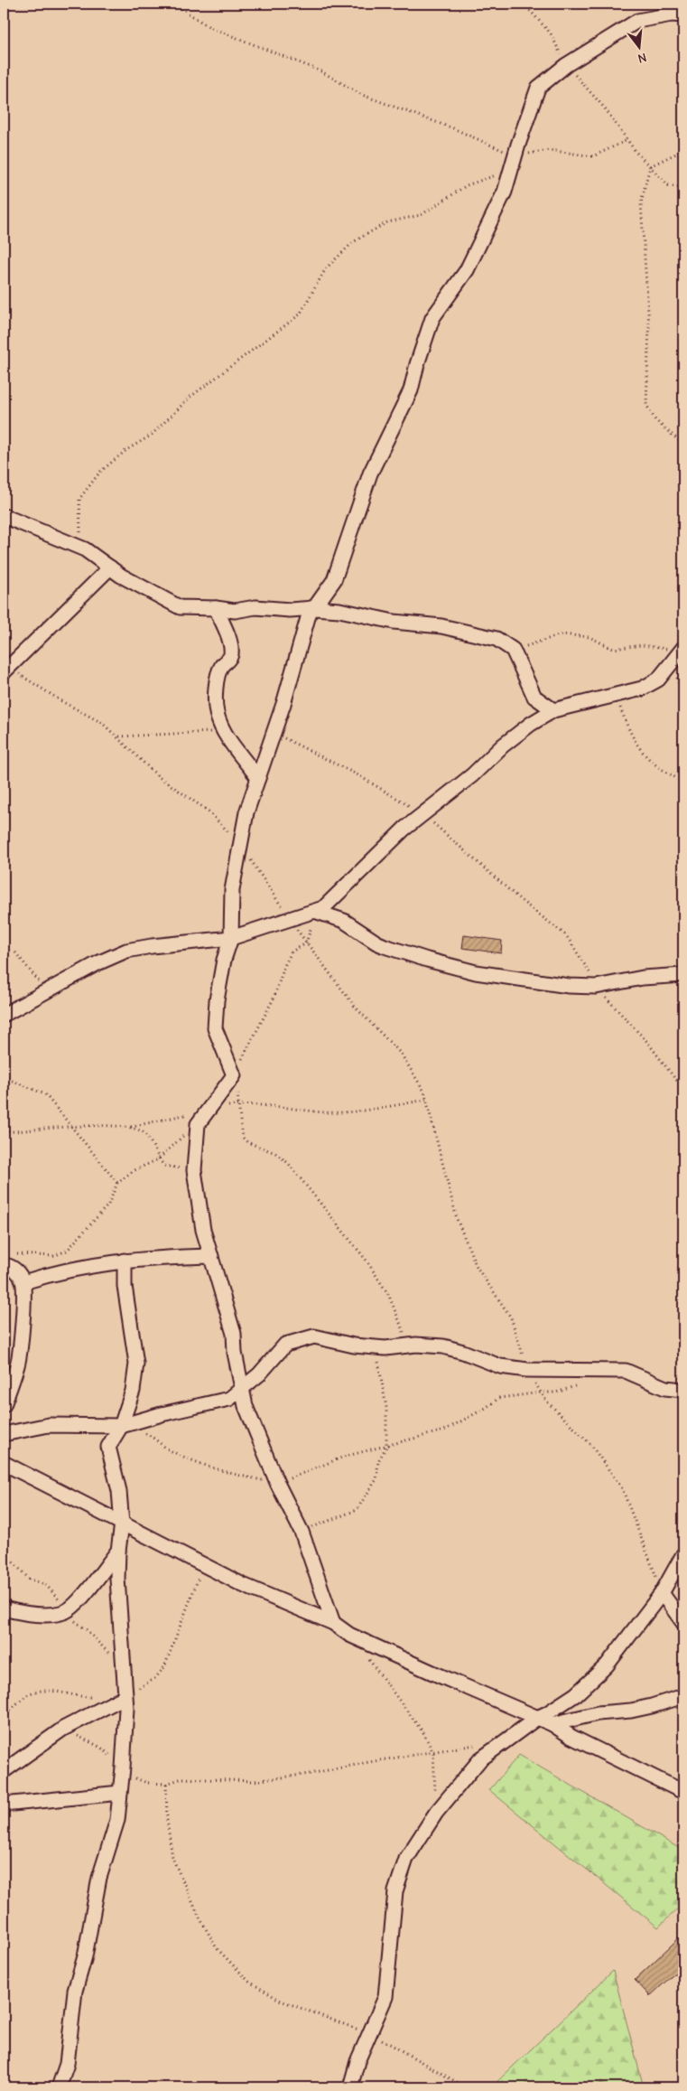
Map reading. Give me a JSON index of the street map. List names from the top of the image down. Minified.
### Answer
{"north":"bottom"}
